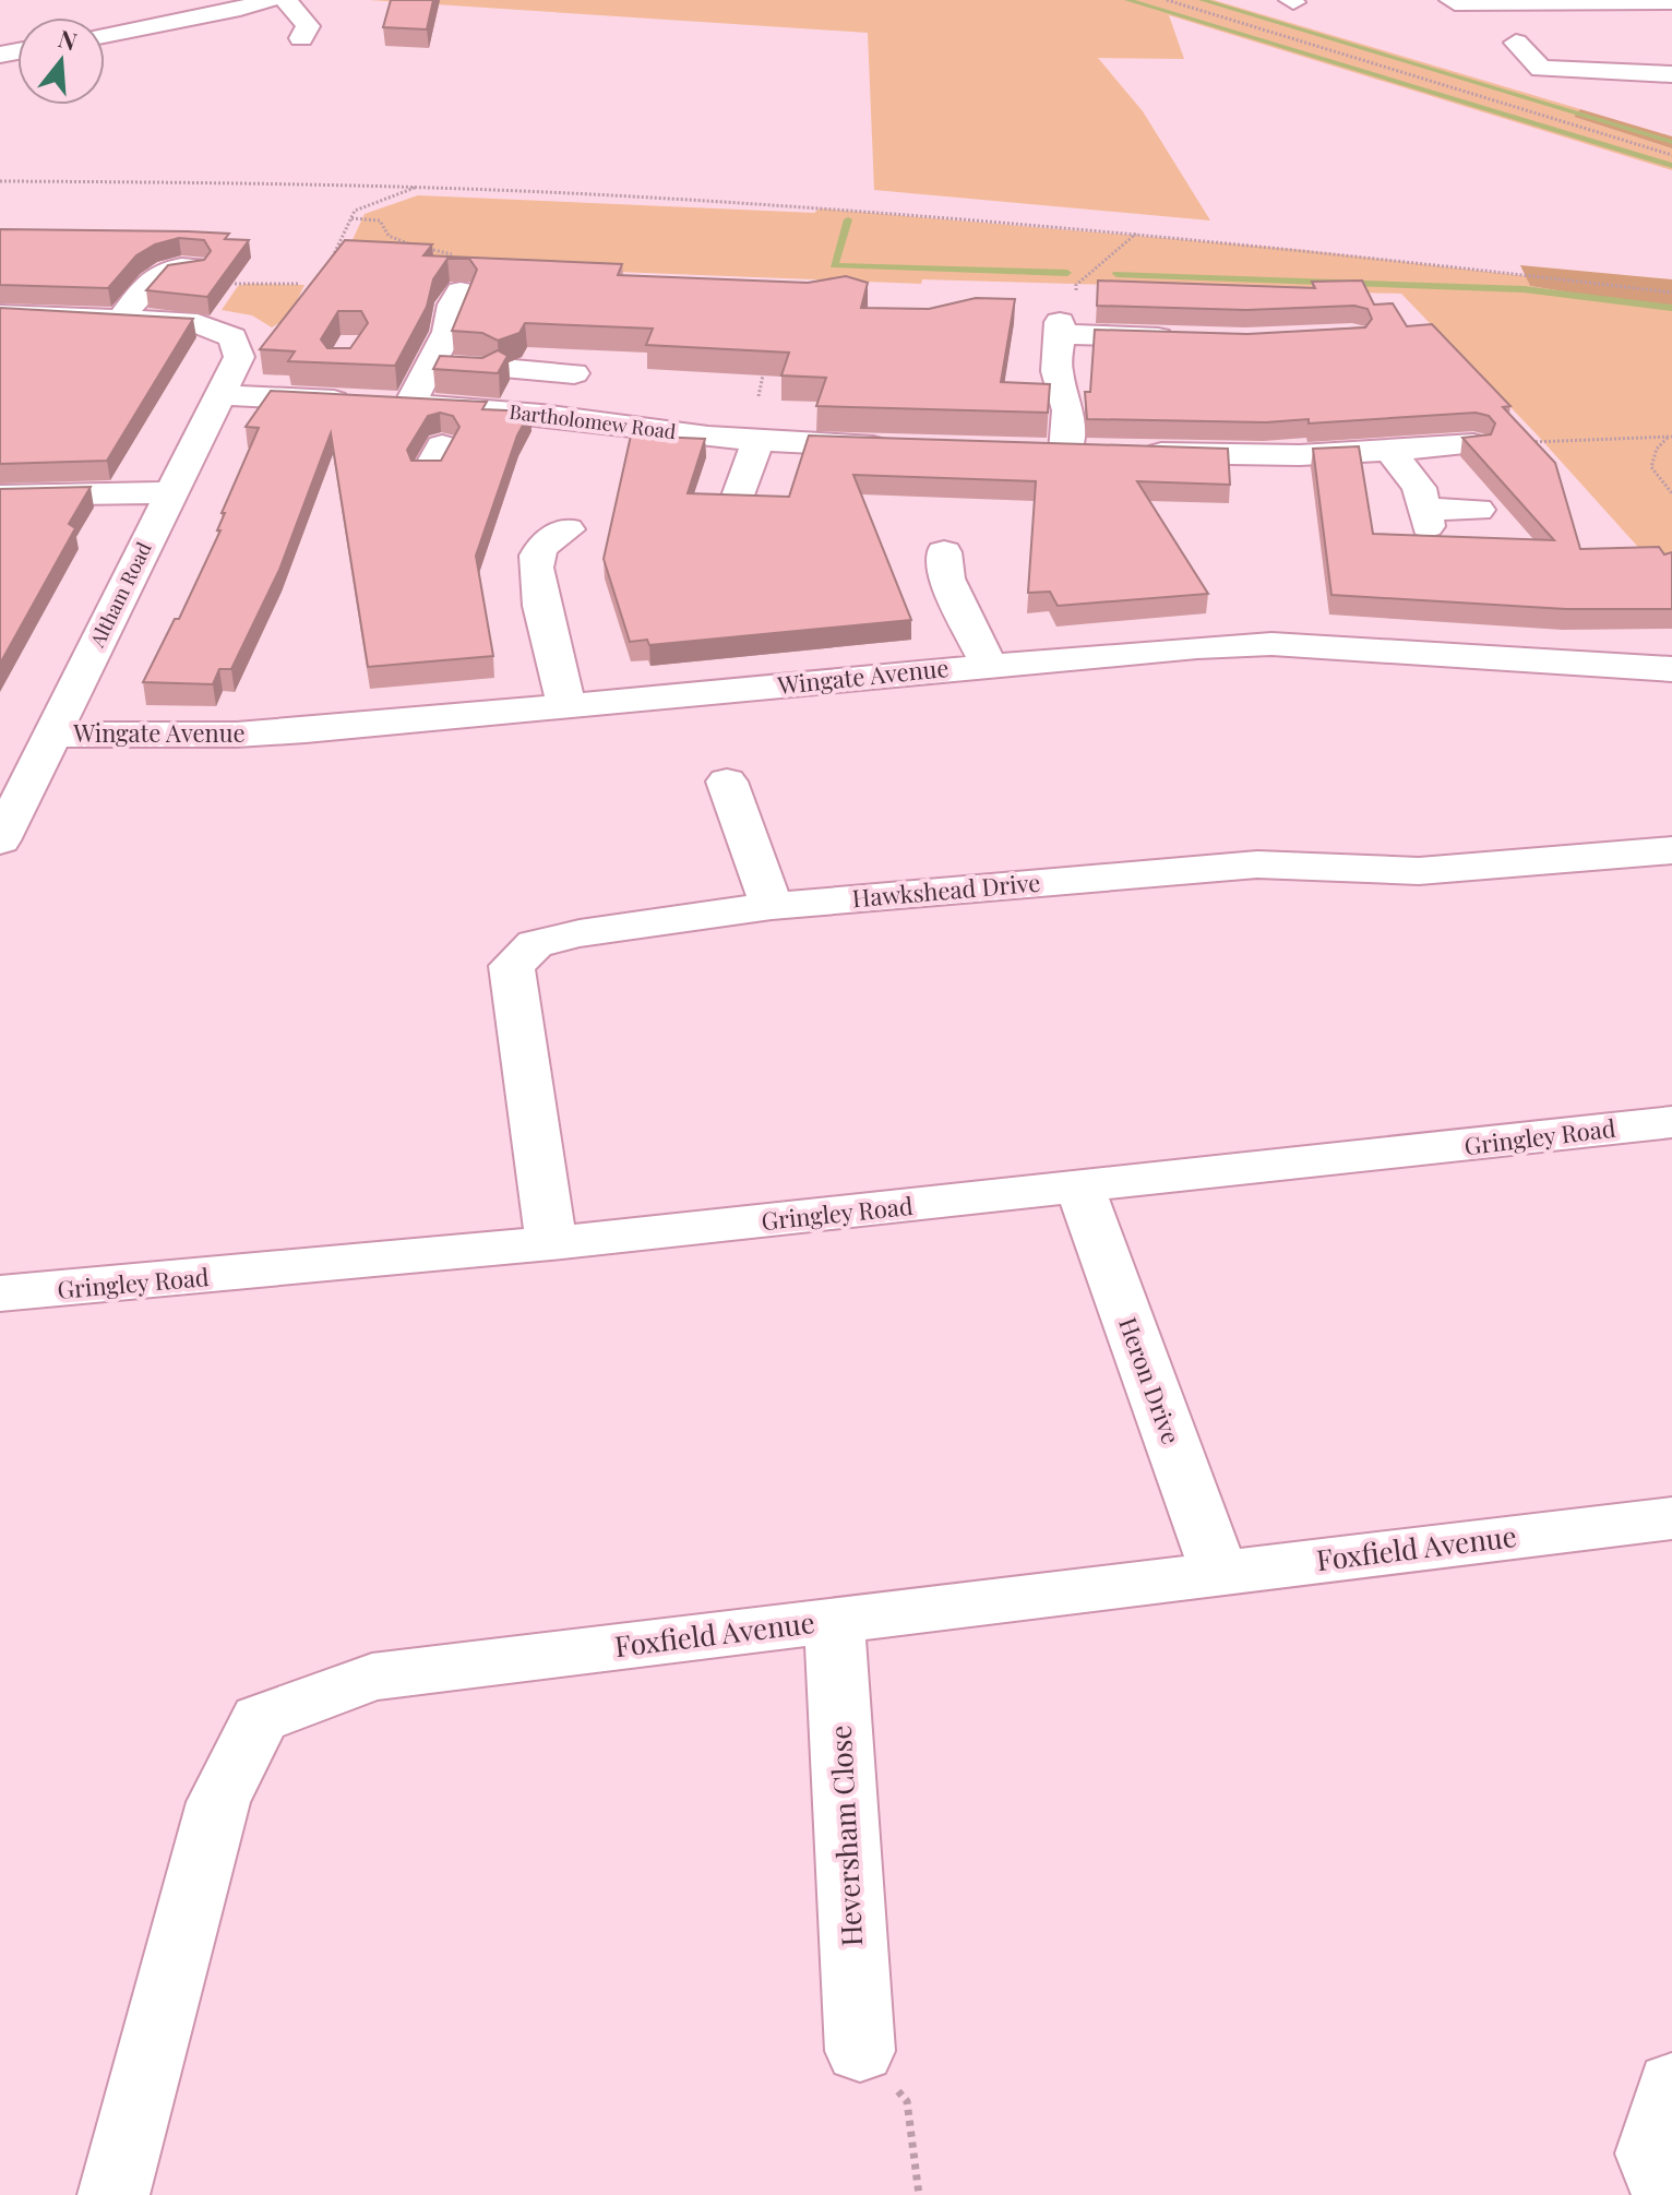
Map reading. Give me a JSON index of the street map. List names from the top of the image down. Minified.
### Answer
{"streets":{"street":["Bartholomew Road","Altham Road","Wingate Avenue","Hawkshead Drive","Gringley Road","Heron Drive","Foxfield Avenue","Heversham Close"]},"crossings":[["Bartholomew Road","Altham Road"],["Altham Road","Wingate Avenue"],["Hawkshead Drive","Gringley Road"],["Gringley Road","Heron Drive"],["Heron Drive","Foxfield Avenue"],["Foxfield Avenue","Heversham Close"]],"north":"top"}
